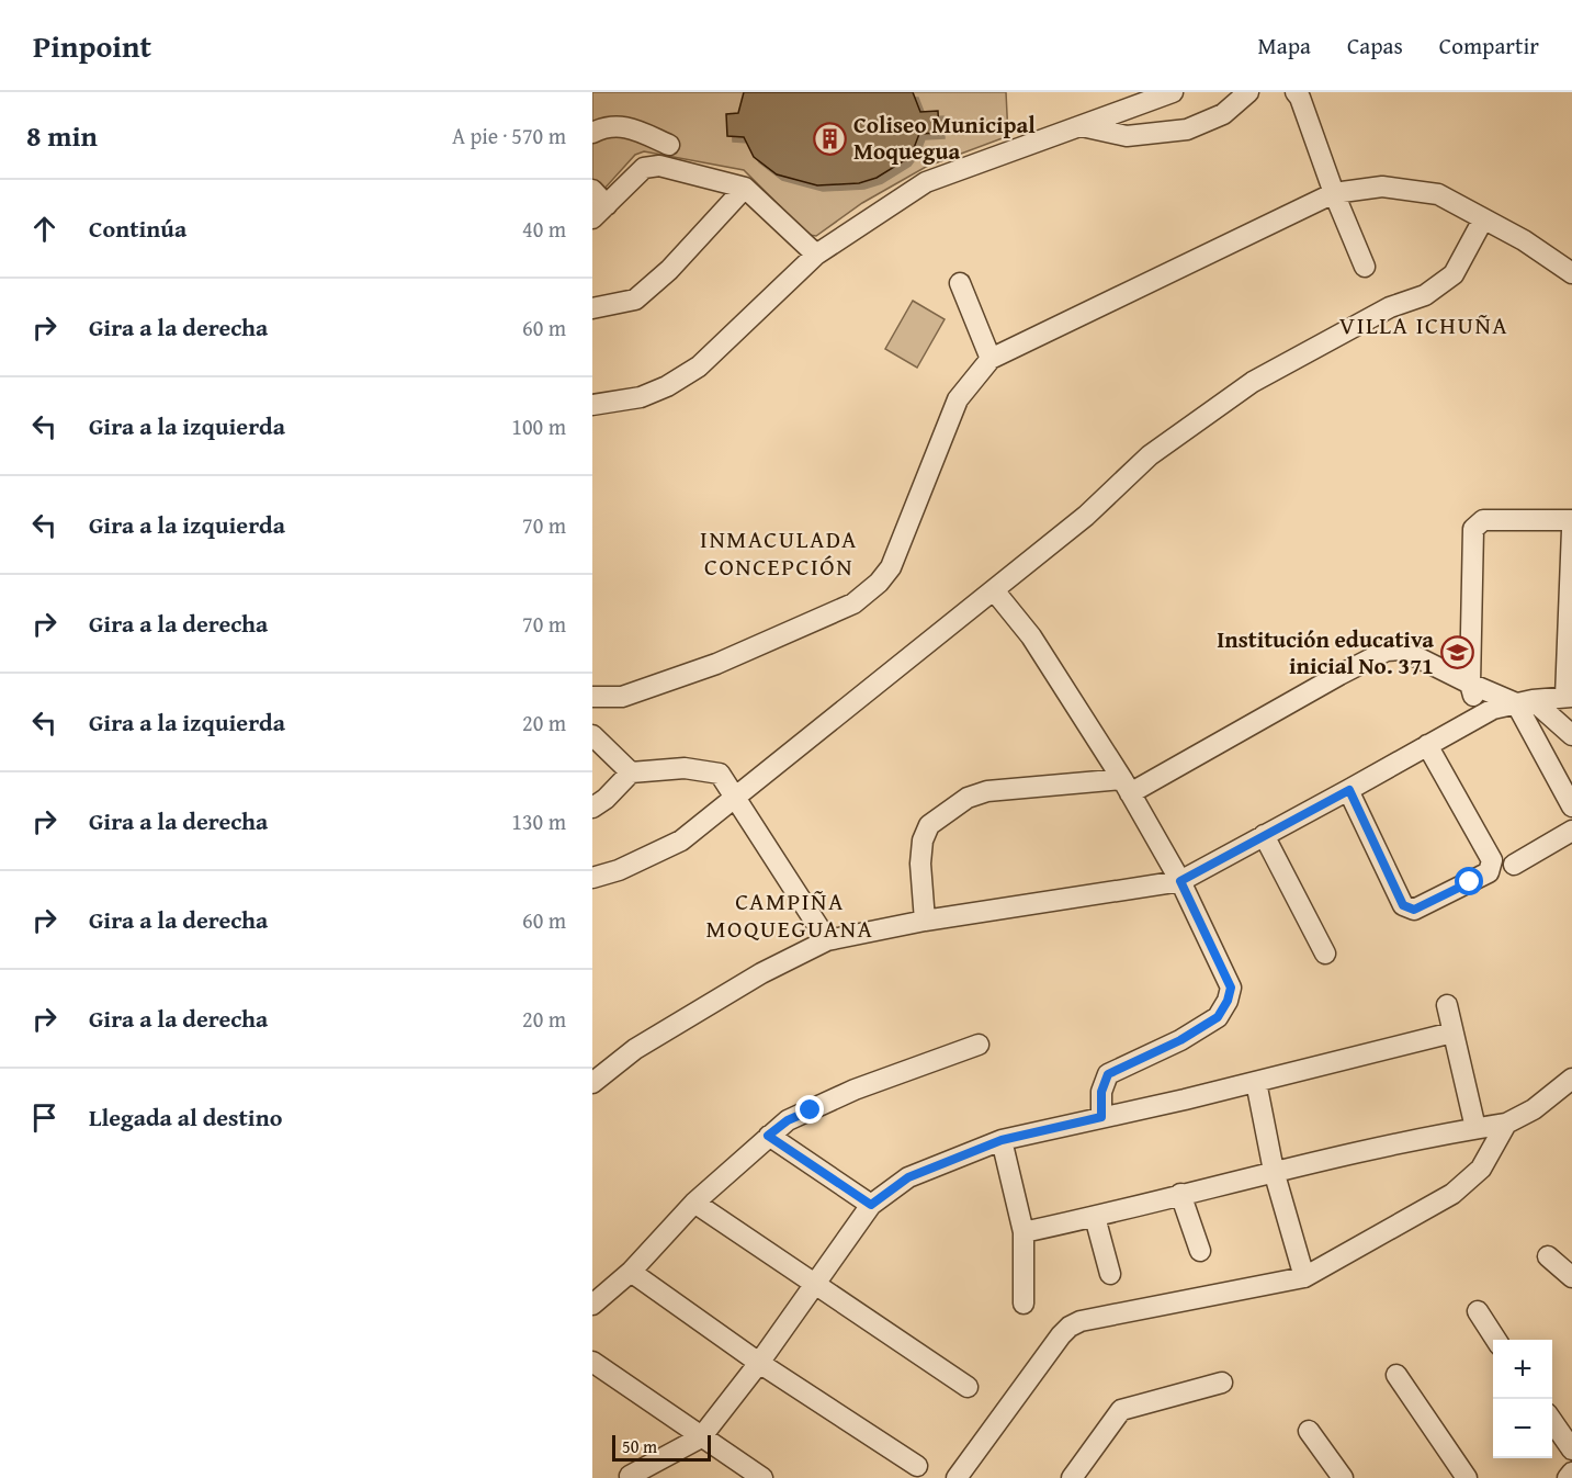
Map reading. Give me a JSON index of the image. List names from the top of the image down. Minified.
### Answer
{"districts":["VILLA ICHUÑA","INMACULADA CONCEPCIÓN","CAMPIÑA MOQUEGUANA"],"places":{"building":["Coliseo Municipal Moquegua"],"school or university":["Institución educativa inicial No. 371"]},"scale_bar":"50 m","page":{"header":"Pinpoint","nav":["Mapa","Capas","Compartir"],"heading":["8 min","A pie · 570 m"],"list":[["Continúa","40 m"],["Gira a la derecha","60 m"],["Gira a la izquierda","100 m"],["Gira a la izquierda","70 m"],["Gira a la derecha","70 m"],["Gira a la izquierda","20 m"],["Gira a la derecha","130 m"],["Gira a la derecha","60 m"],["Gira a la derecha","20 m"],"Llegada al destino"],"map_buttons":["+","−"],"scale":"50 m"}}
